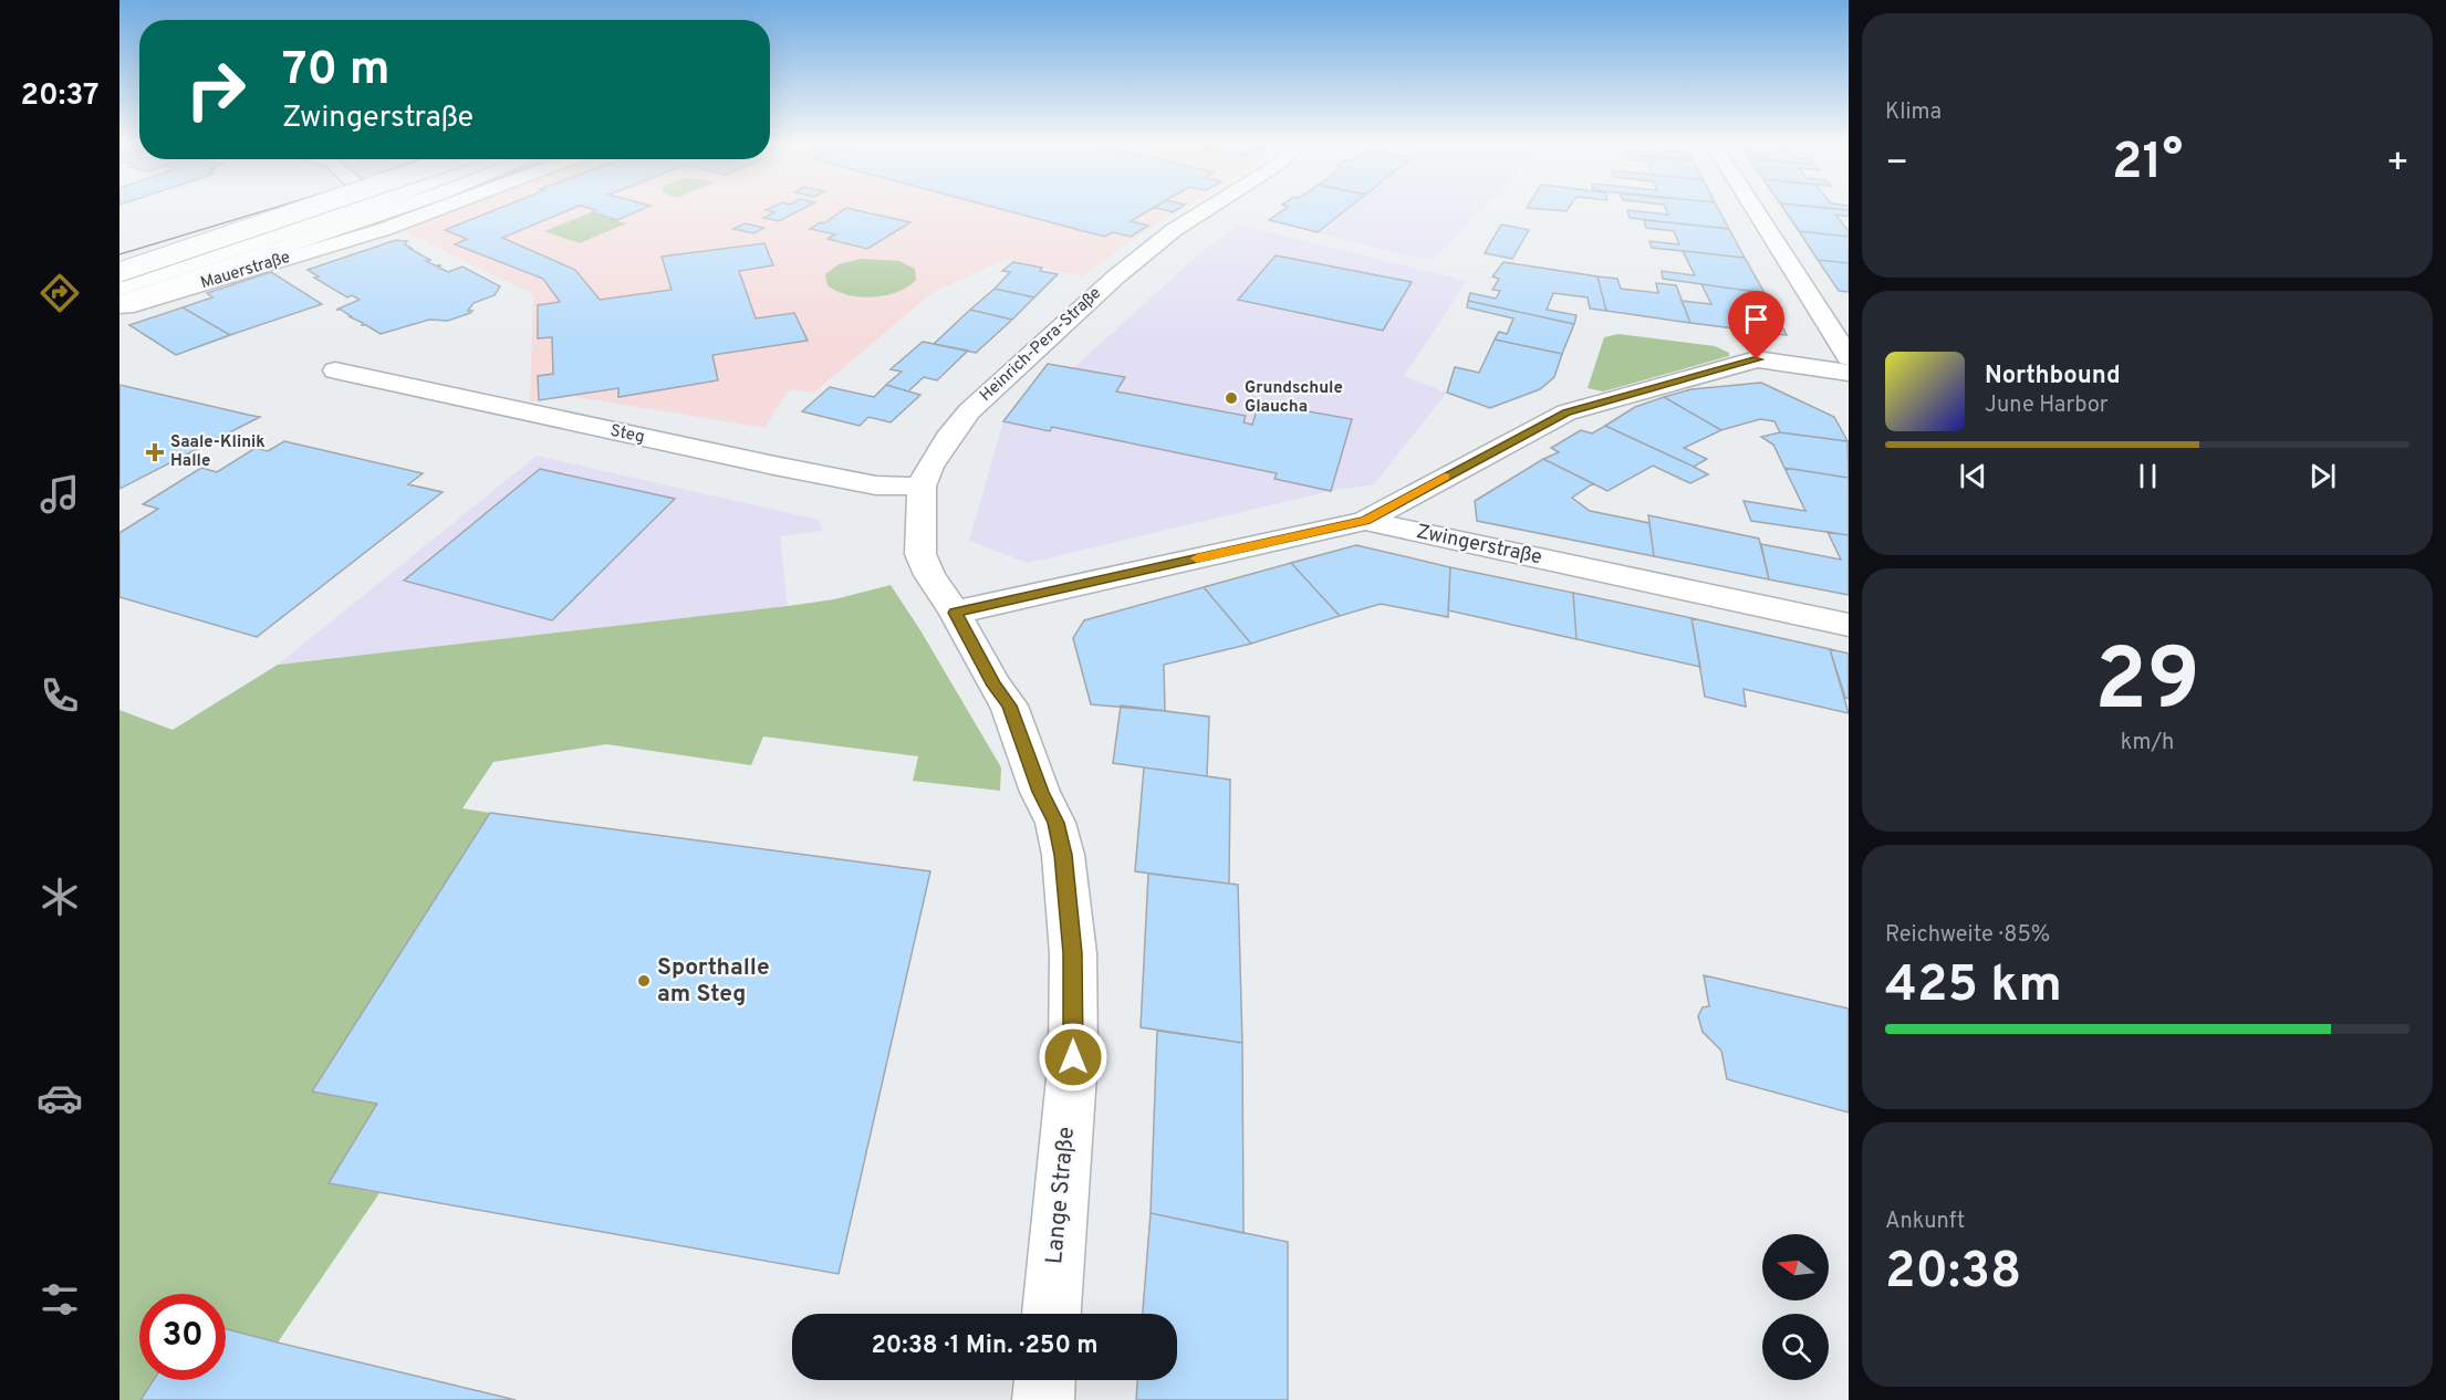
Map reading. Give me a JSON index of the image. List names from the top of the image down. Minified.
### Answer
{"streets":{"street":["Mauerstraße","Heinrich-Pera-Straße","Steg","Zwingerstraße","Lange Straße"]},"crossings":[["Heinrich-Pera-Straße","Steg"],["Heinrich-Pera-Straße","Zwingerstraße"],["Heinrich-Pera-Straße","Lange Straße"],["Zwingerstraße","Lange Straße"]],"places":{"other":["Grundschule Glaucha","Sporthalle am Steg"],"health":["Saale-Klinik Halle"]},"north":"left","page":{"tabs":"20:37","tile":["Klima",["29","km/h"],["Reichweite · 85%","425 km"],["Ankunft","20:38"]],"turn":["70 m","Zwingerstraße"],"heat":["−","21°","+"],"song":["Northbound","June Harbor"],"limit":"30","trip":"20:38 · 1 Min. · 250 m"}}
